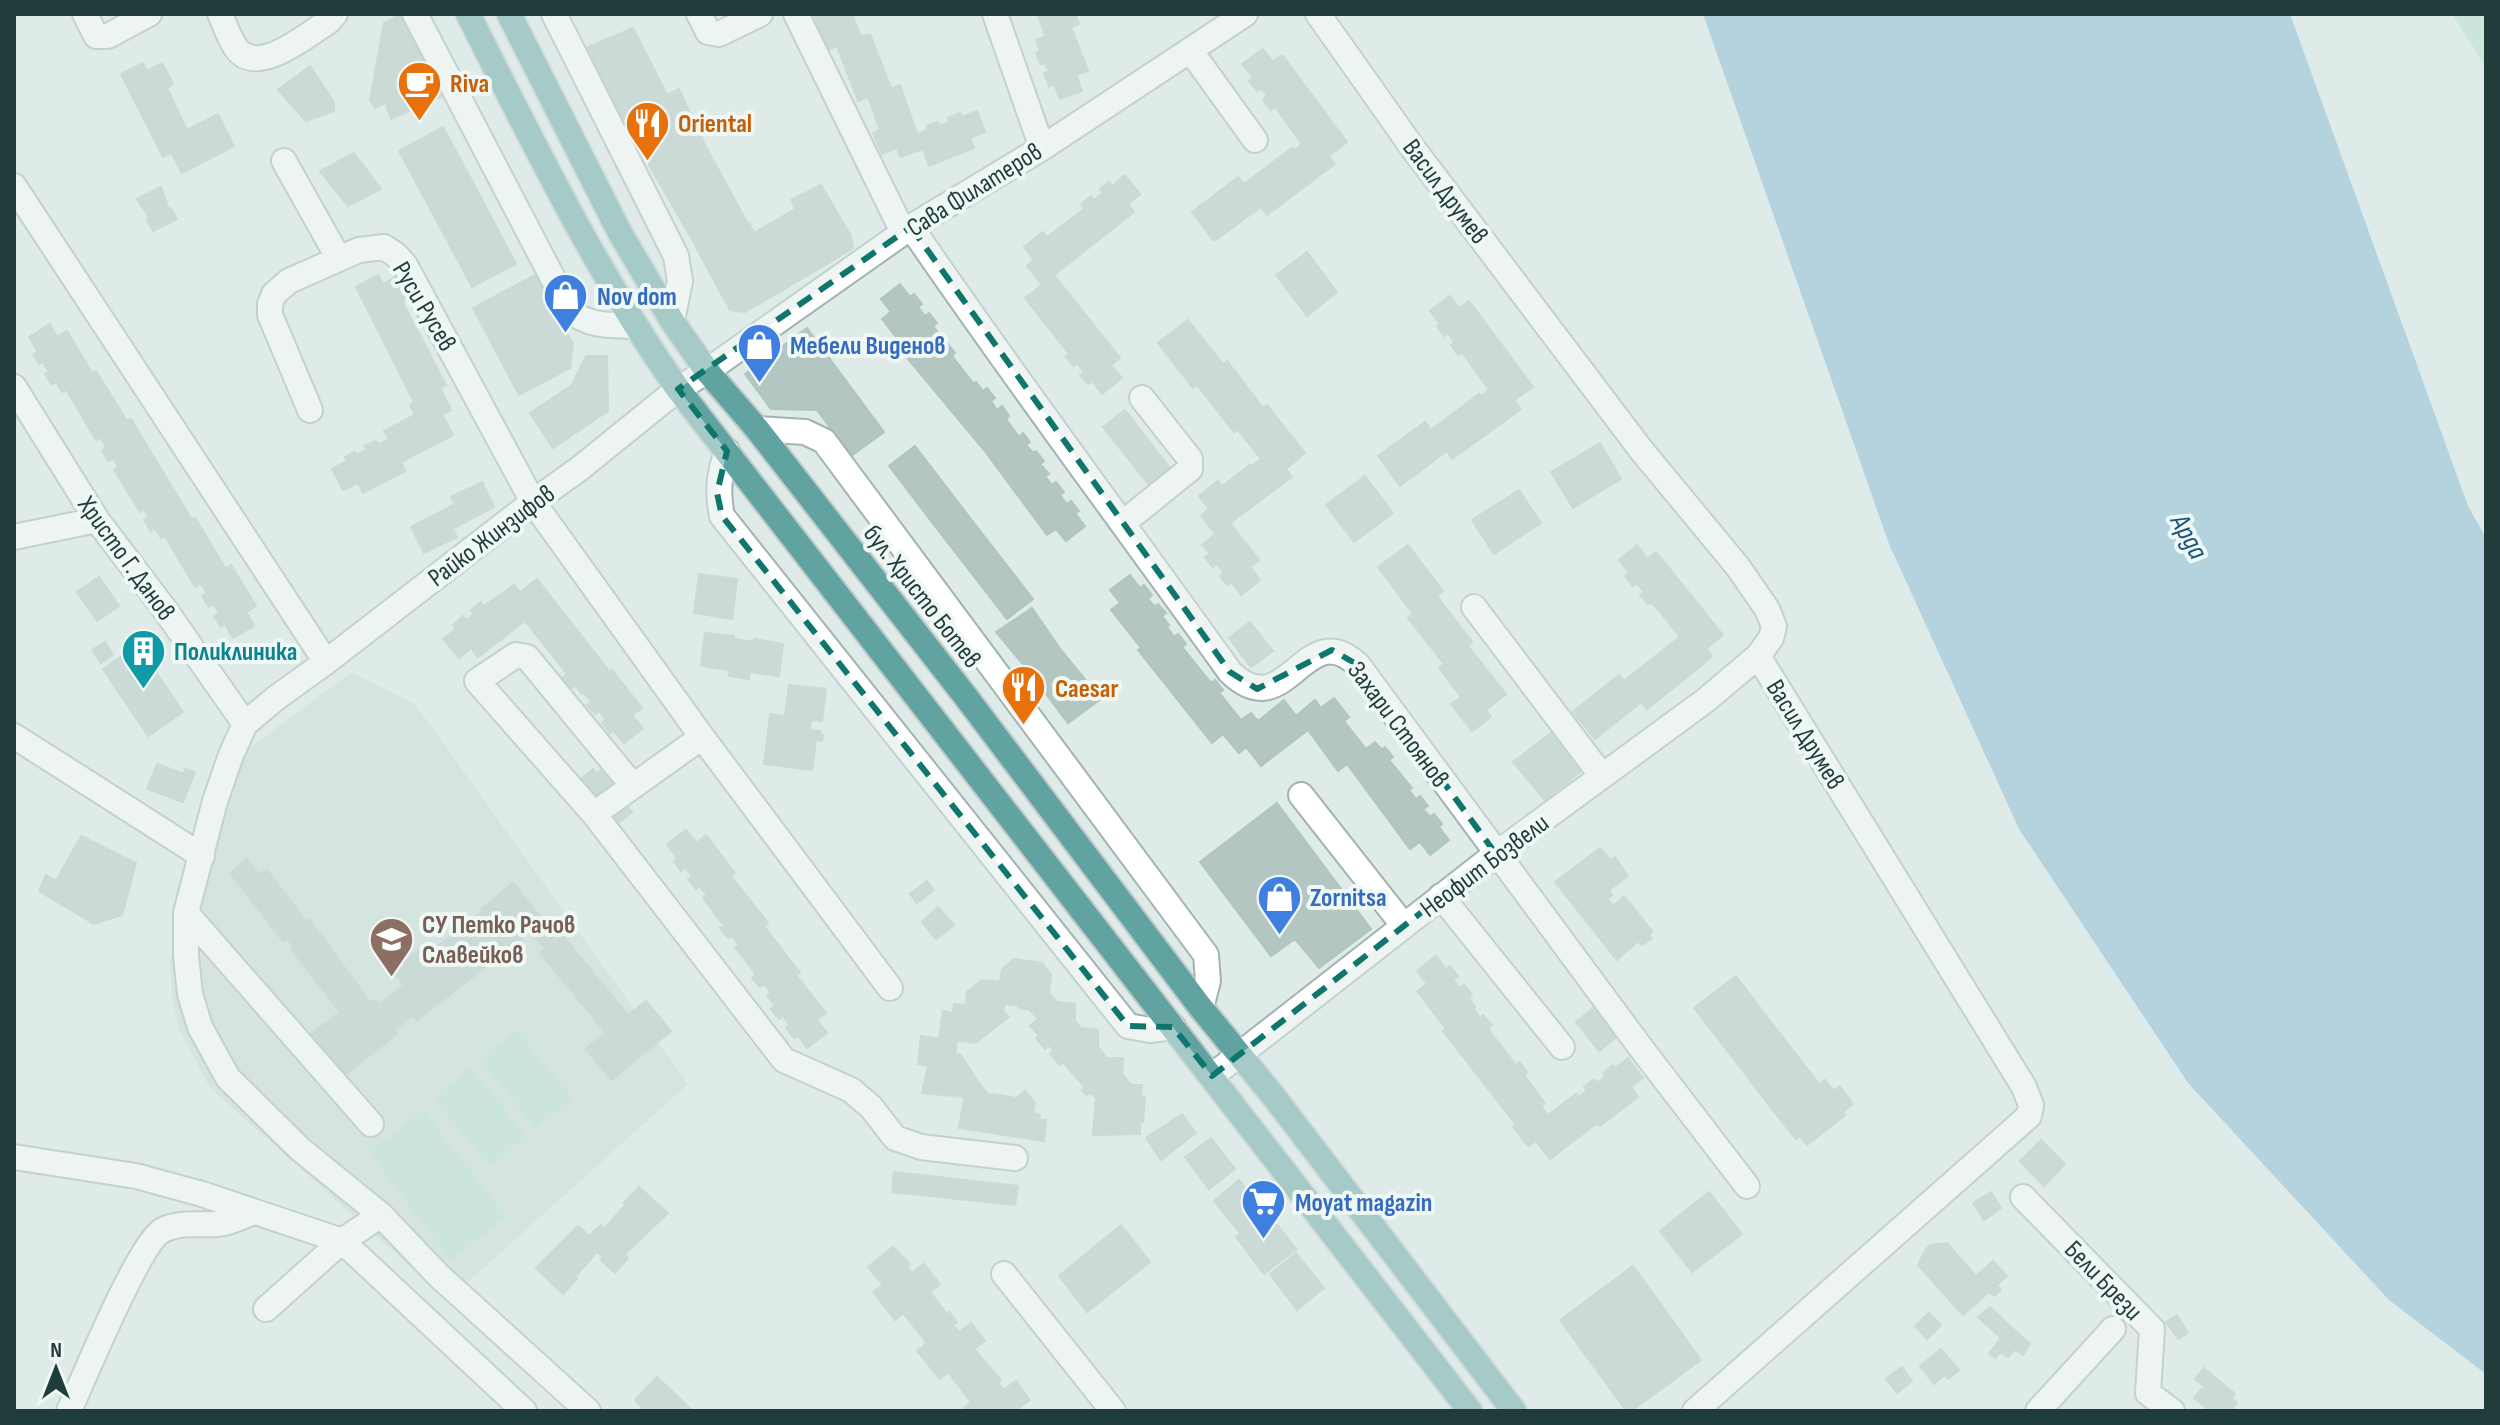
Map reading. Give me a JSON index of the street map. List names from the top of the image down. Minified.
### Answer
{"streets":{"main road":["бул. Христо Ботев"],"street":["Сава Филатеров","Васил Друмев","Руси Русев","Райко Жинзифов","Христо Г. Данов","Захари Стоянов","Неофит Бозвели","Бели Брези"]},"crossings":[["Сава Филатеров","Райко Жинзифов"],["Сава Филатеров","бул. Христо Ботев"],["Сава Филатеров","Захари Стоянов"],["Васил Друмев","Неофит Бозвели"],["Руси Русев","Райко Жинзифов"],["Райко Жинзифов","Христо Г. Данов"],["Райко Жинзифов","бул. Христо Ботев"],["бул. Христо Ботев","Неофит Бозвели"],["Захари Стоянов","Неофит Бозвели"]],"water":["Арда"],"places":{"cafe":["Riva"],"restaurant":["Oriental","Caesar"],"shop":["Nov dom","Мебели Виденов","Zornitsa"],"building":["Поликлиника"],"school or university":["СУ Петко Рачов Славейков"],"supermarket":["Moyat magazin"]},"north":"top"}
